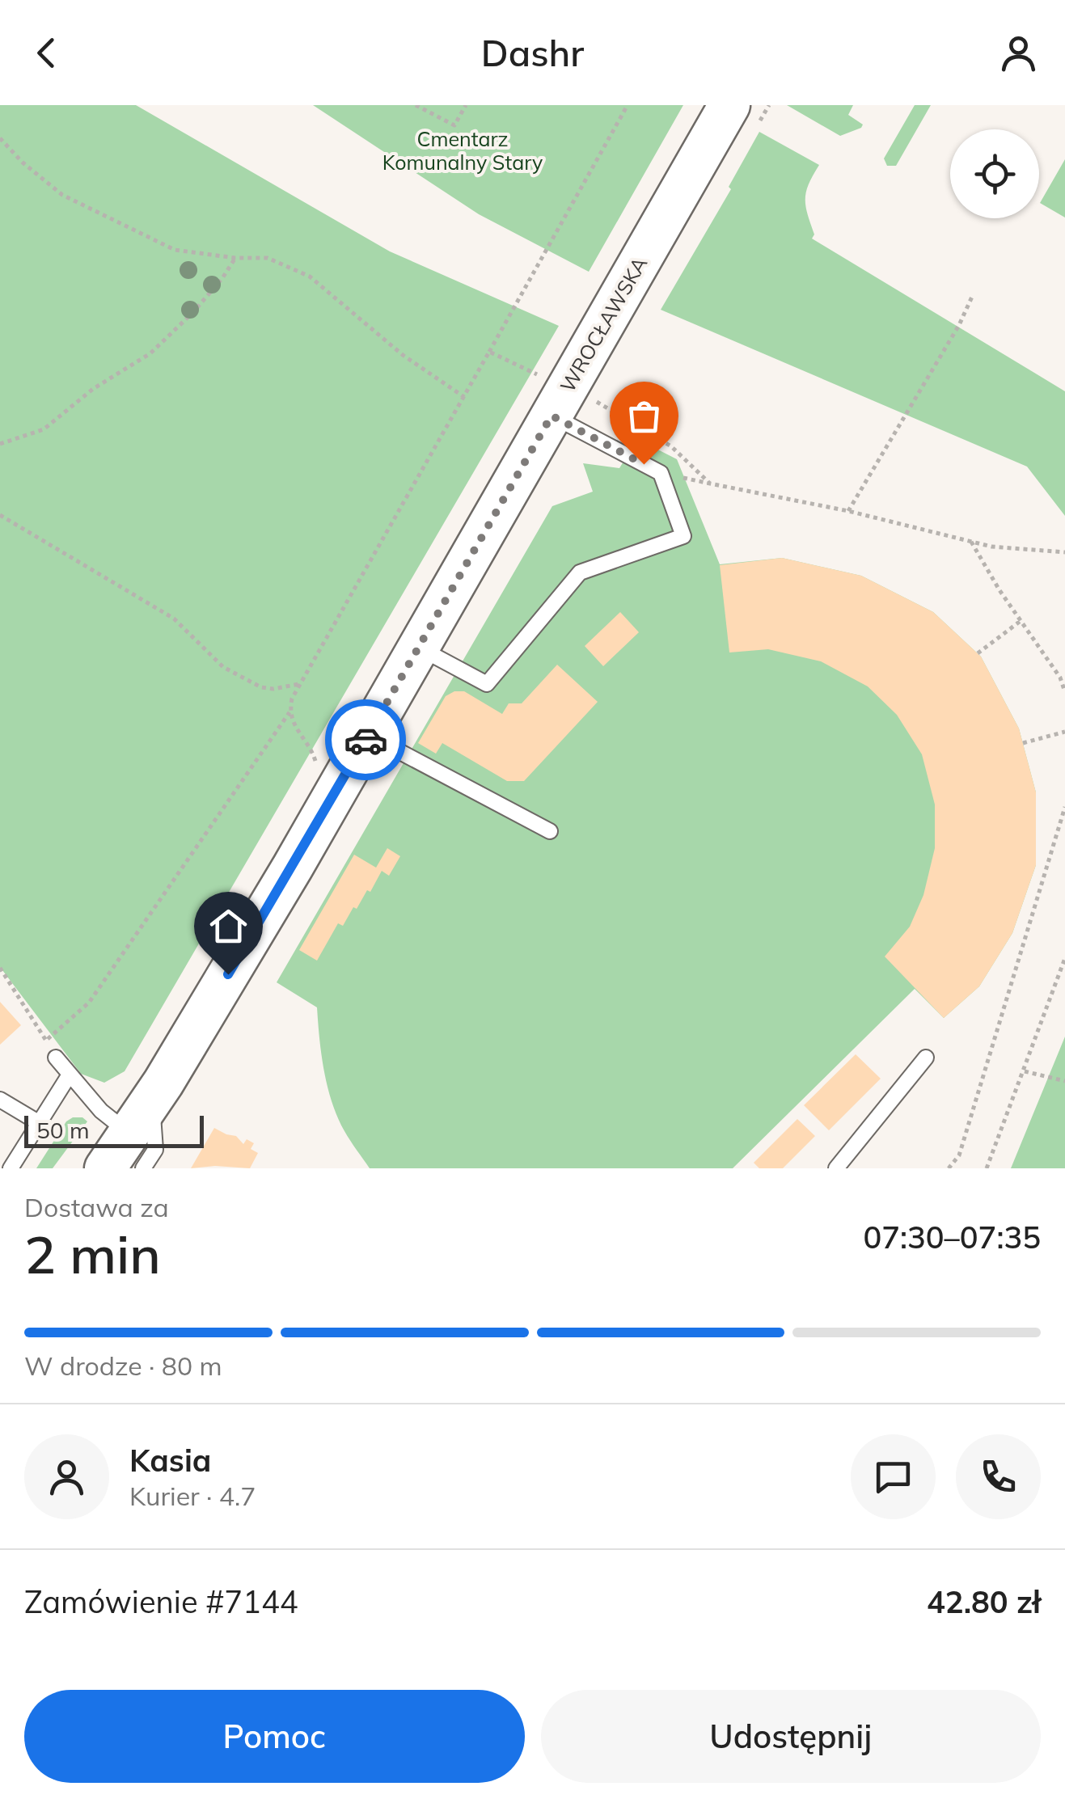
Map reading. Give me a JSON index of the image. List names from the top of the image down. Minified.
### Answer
{"streets":{"main road":["WROCŁAWSKA"]},"parks":["Cmentarz Komunalny Stary"],"scale_bar":"50 m","page":{"header":"Dashr","scale":"50 m","heading":["2 min","Dostawa za","07:30–07:35"],"panel":["Kasia","Kurier · 4.7","Zamówienie #7144","42.80 zł"],"bar":"W drodze · 80 m","buttons":["Pomoc","Udostępnij"]}}
